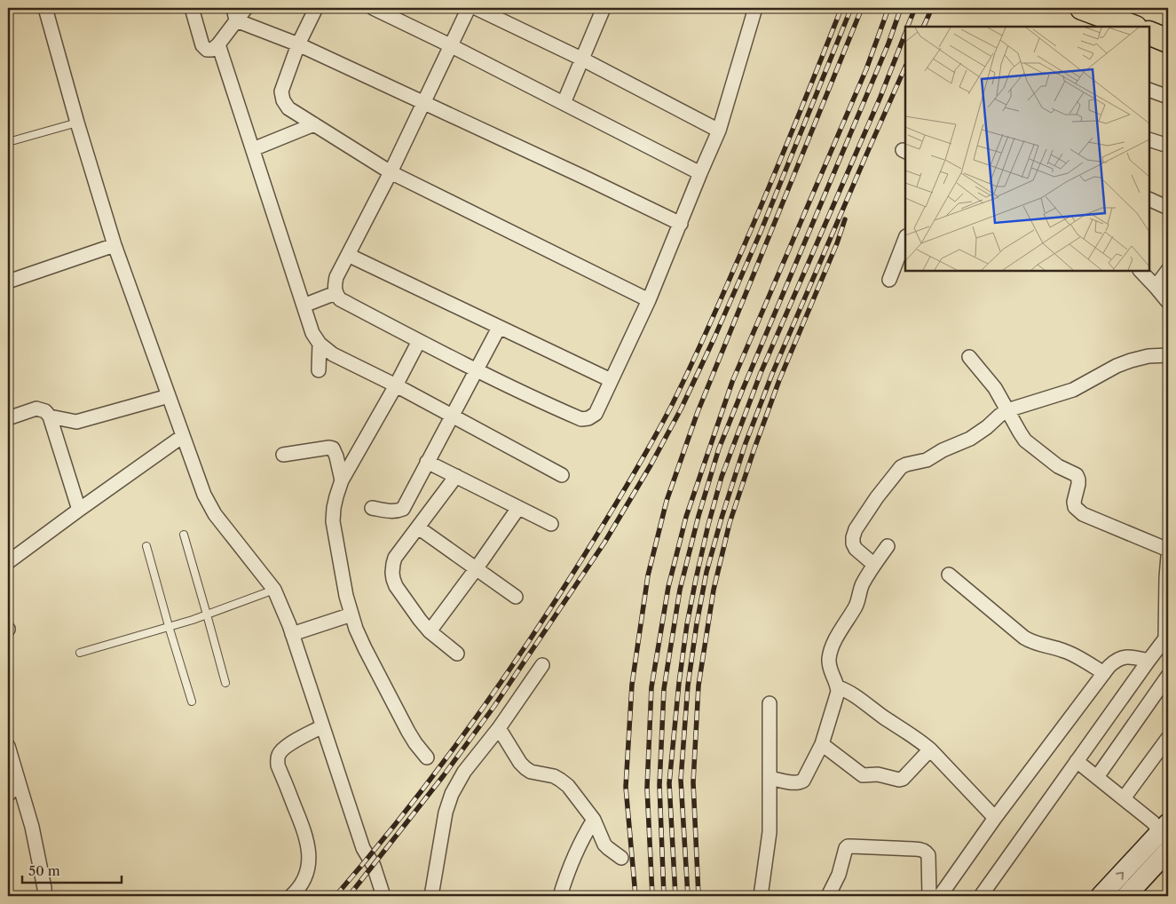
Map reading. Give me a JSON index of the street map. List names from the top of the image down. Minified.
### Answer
{"scale_bar":"50 m"}
